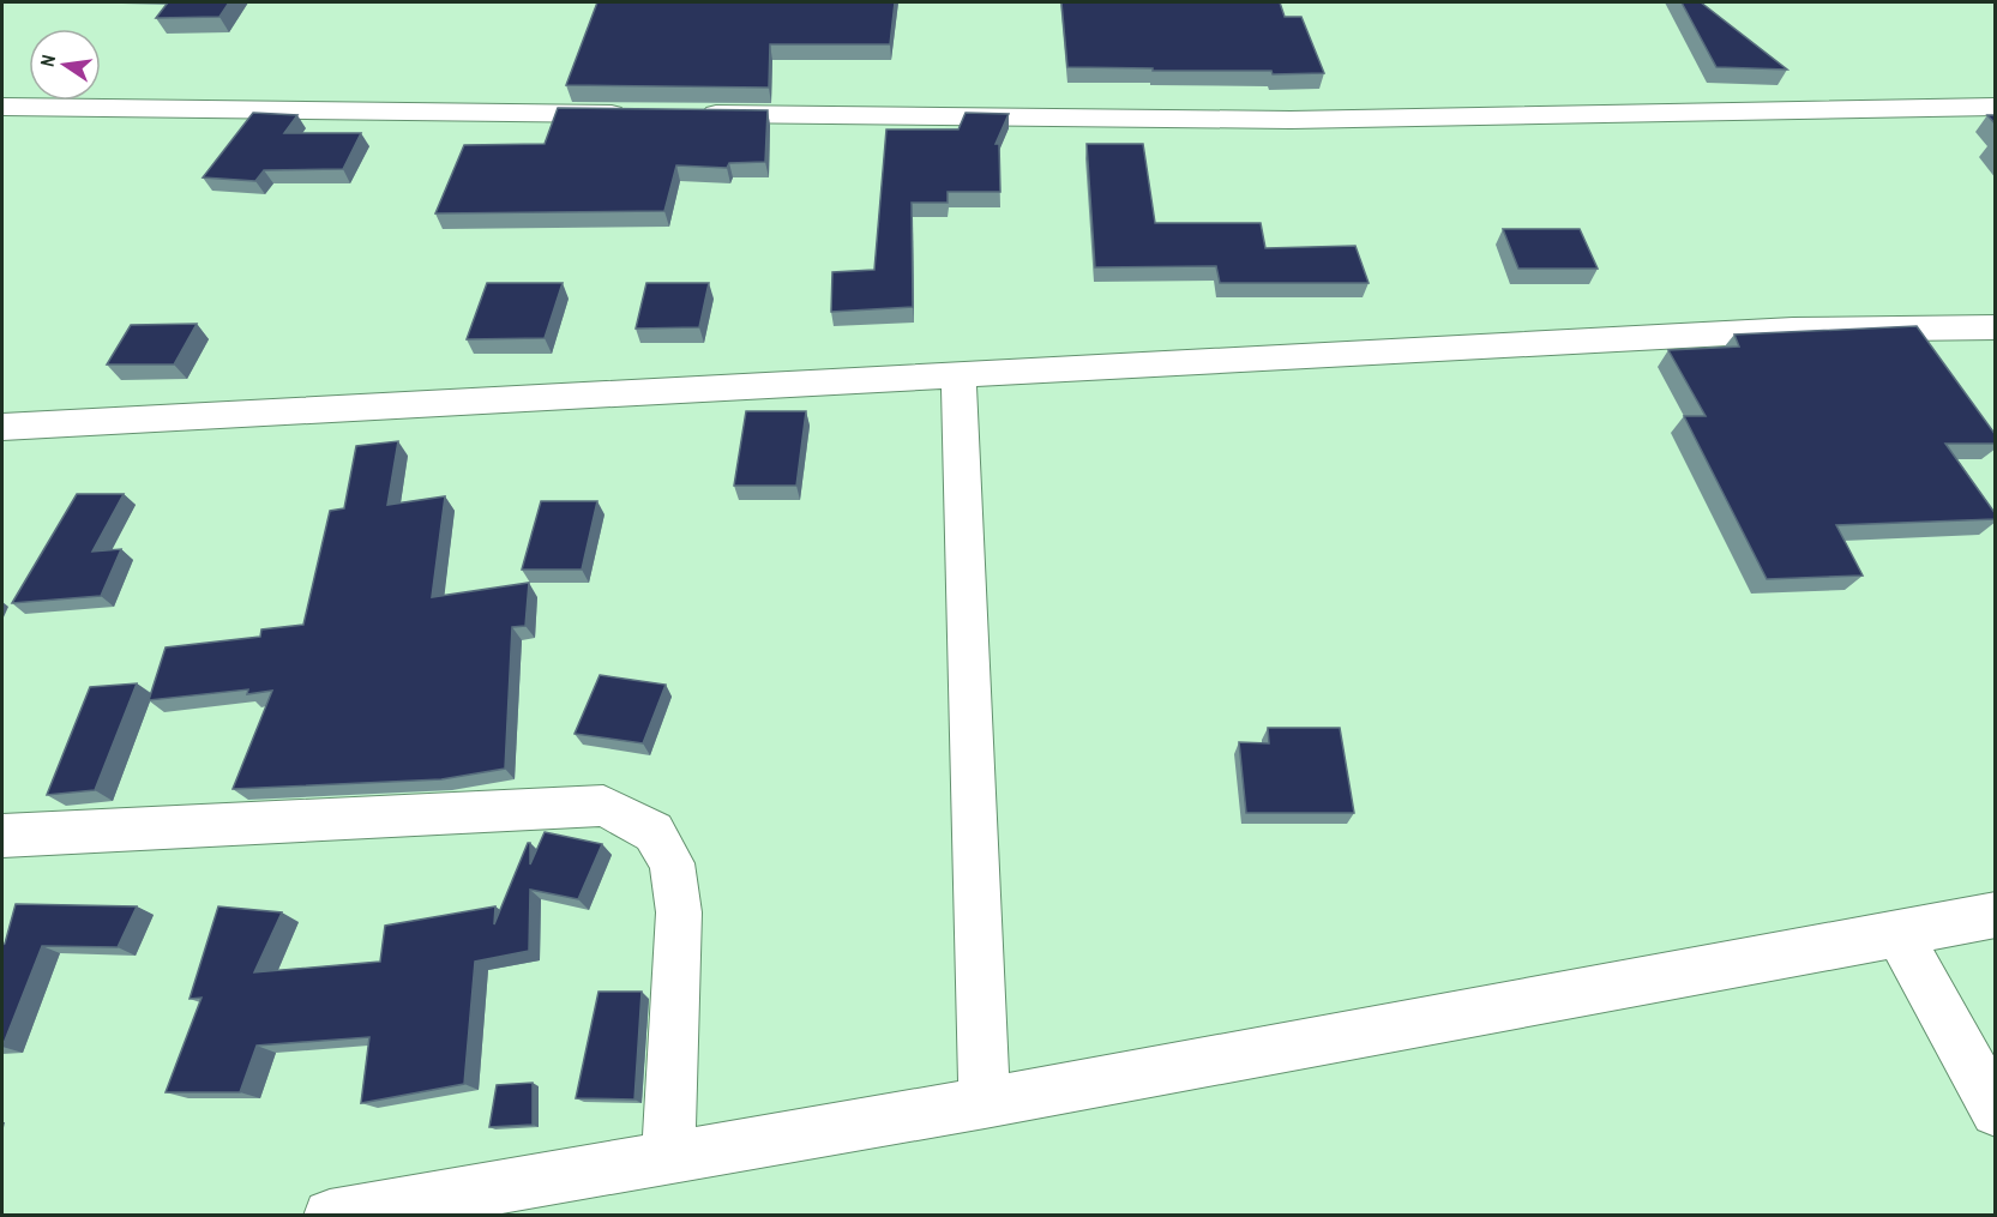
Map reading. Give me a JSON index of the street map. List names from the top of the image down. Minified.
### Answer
{"north":"left"}
